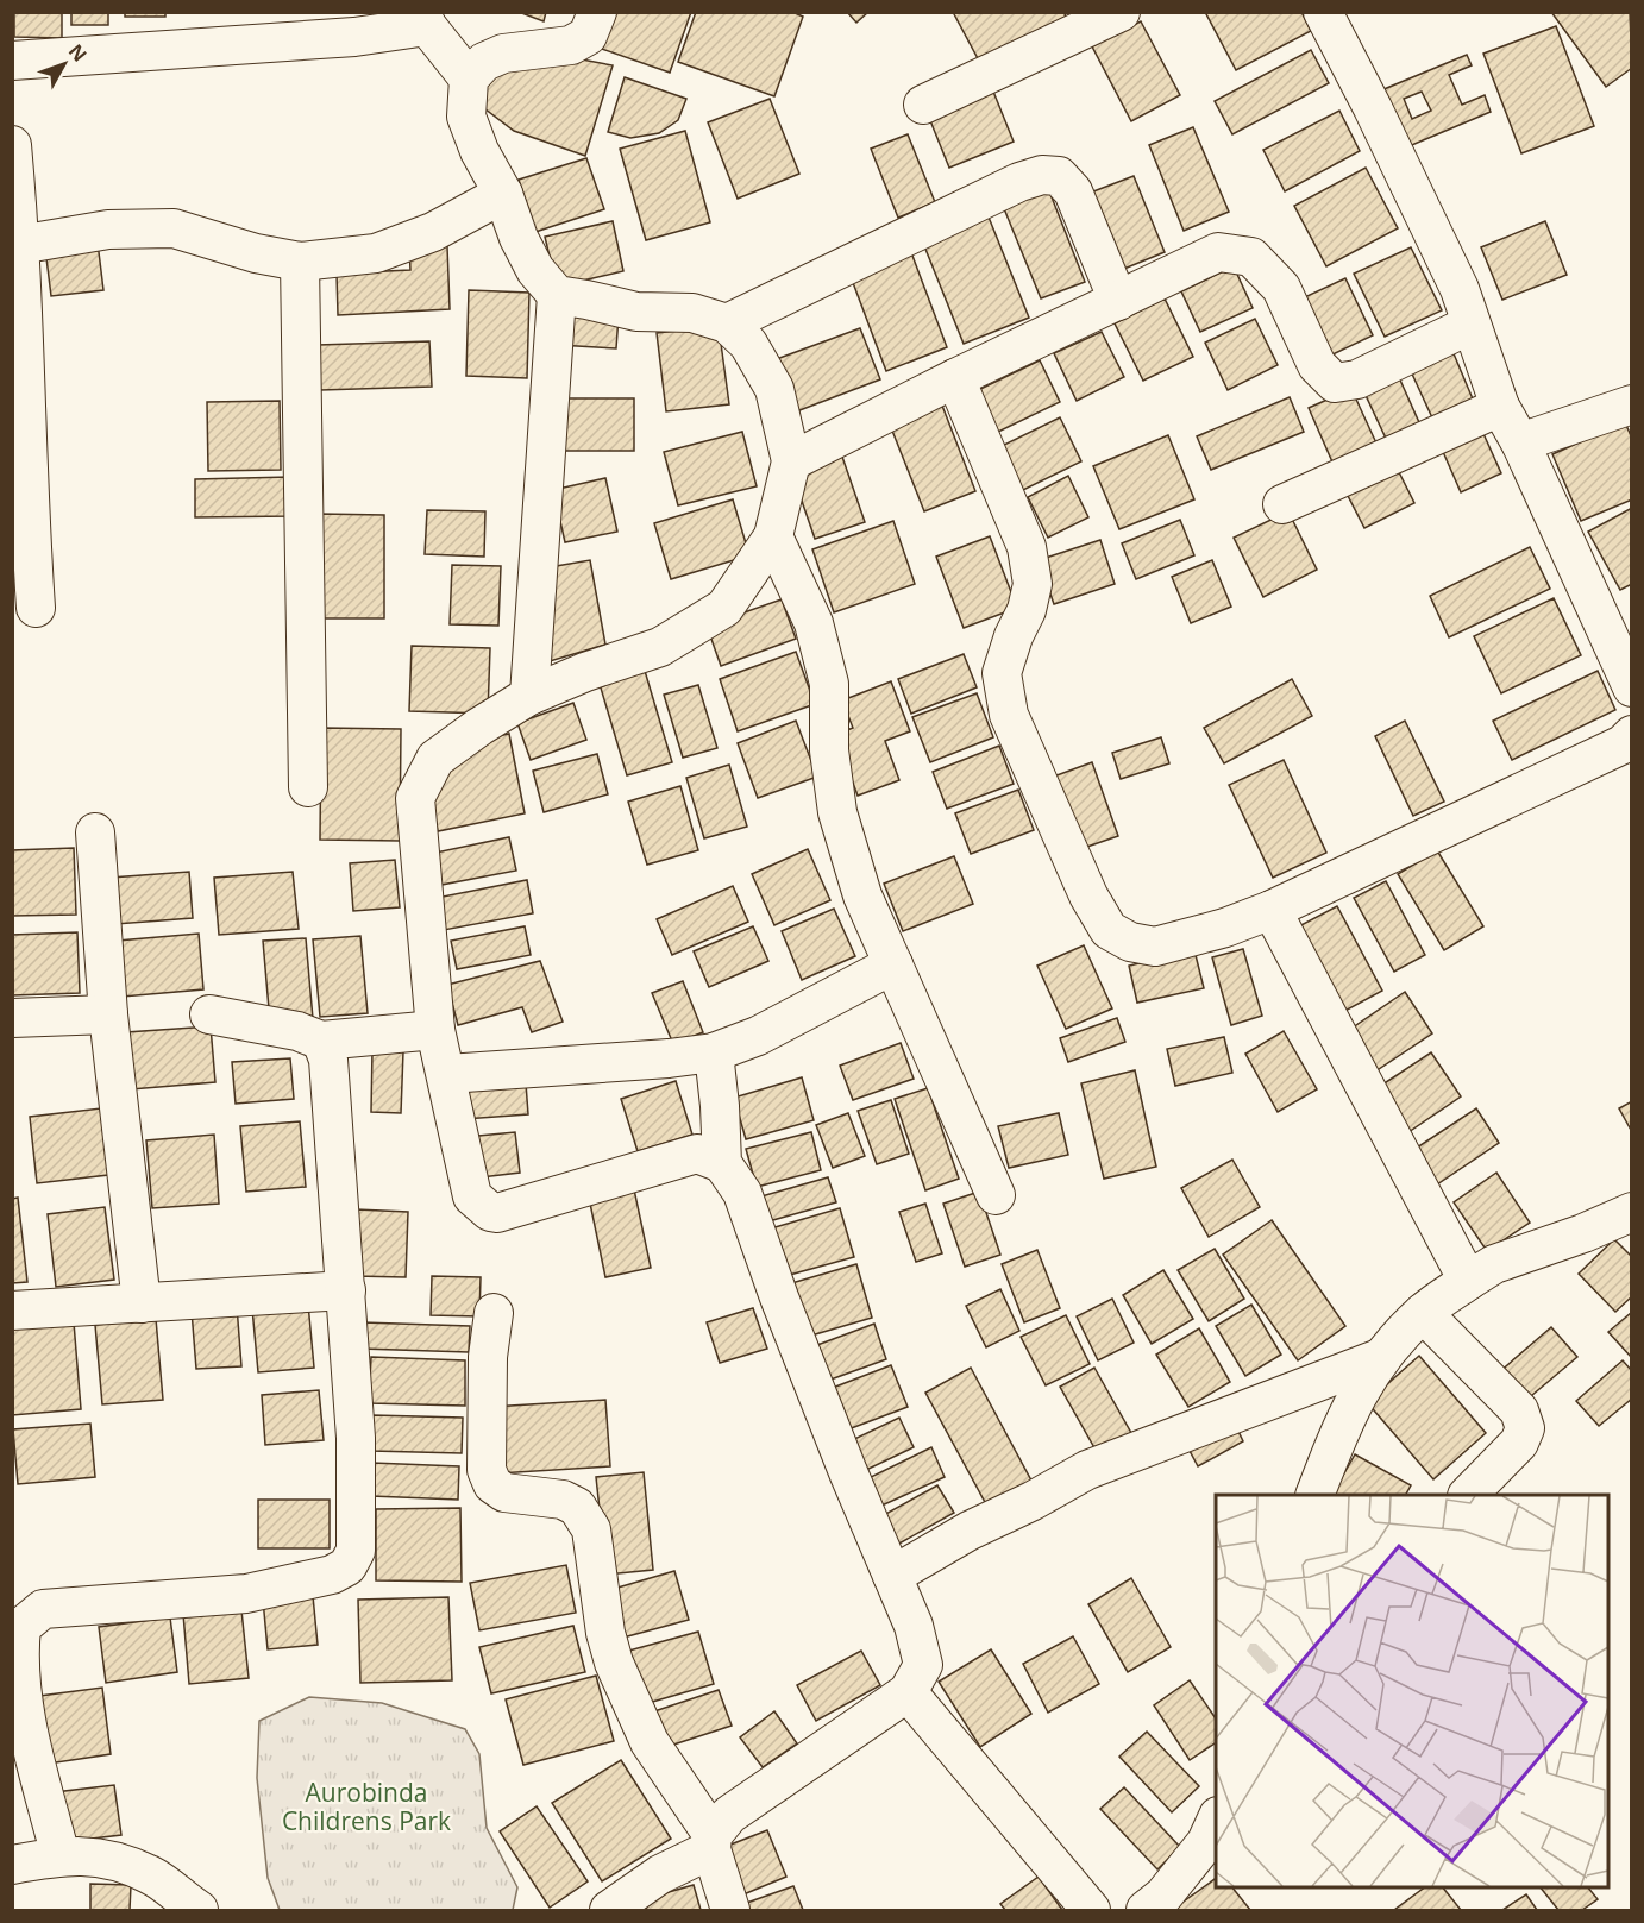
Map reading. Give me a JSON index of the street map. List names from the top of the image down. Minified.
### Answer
{"parks":["Aurobinda Childrens Park"],"north":"top right"}
